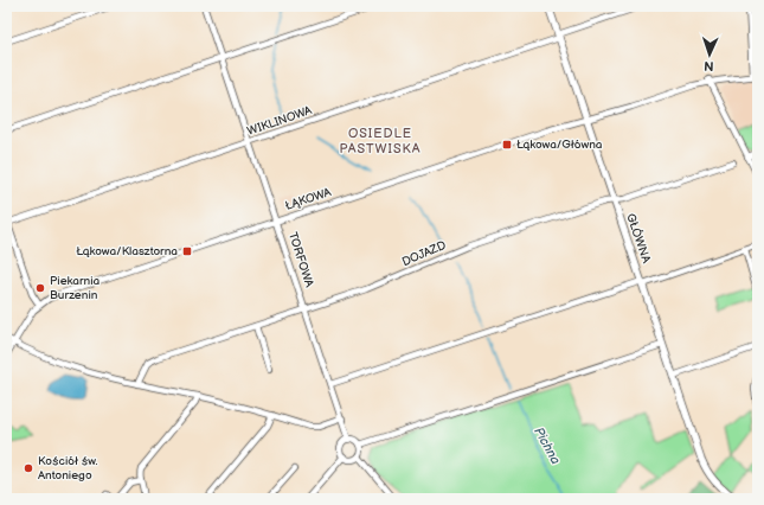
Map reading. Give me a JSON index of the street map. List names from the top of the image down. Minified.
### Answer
{"streets":{"street":["WIKLINOWA","ŁĄKOWA","GŁÓWNA","DOJAZD","TORFOWA"]},"crossings":[["WIKLINOWA","GŁÓWNA"],["WIKLINOWA","TORFOWA"],["ŁĄKOWA","GŁÓWNA"],["ŁĄKOWA","TORFOWA"],["GŁÓWNA","DOJAZD"],["DOJAZD","TORFOWA"]],"districts":["OSIEDLE PASTWISKA"],"water":["Pichna"],"places":{"transit":["Łąkowa/Główna","Łąkowa/Klasztorna"],"other":["Piekarnia Burzenin","Kościół św. Antoniego"]},"north":"bottom"}
